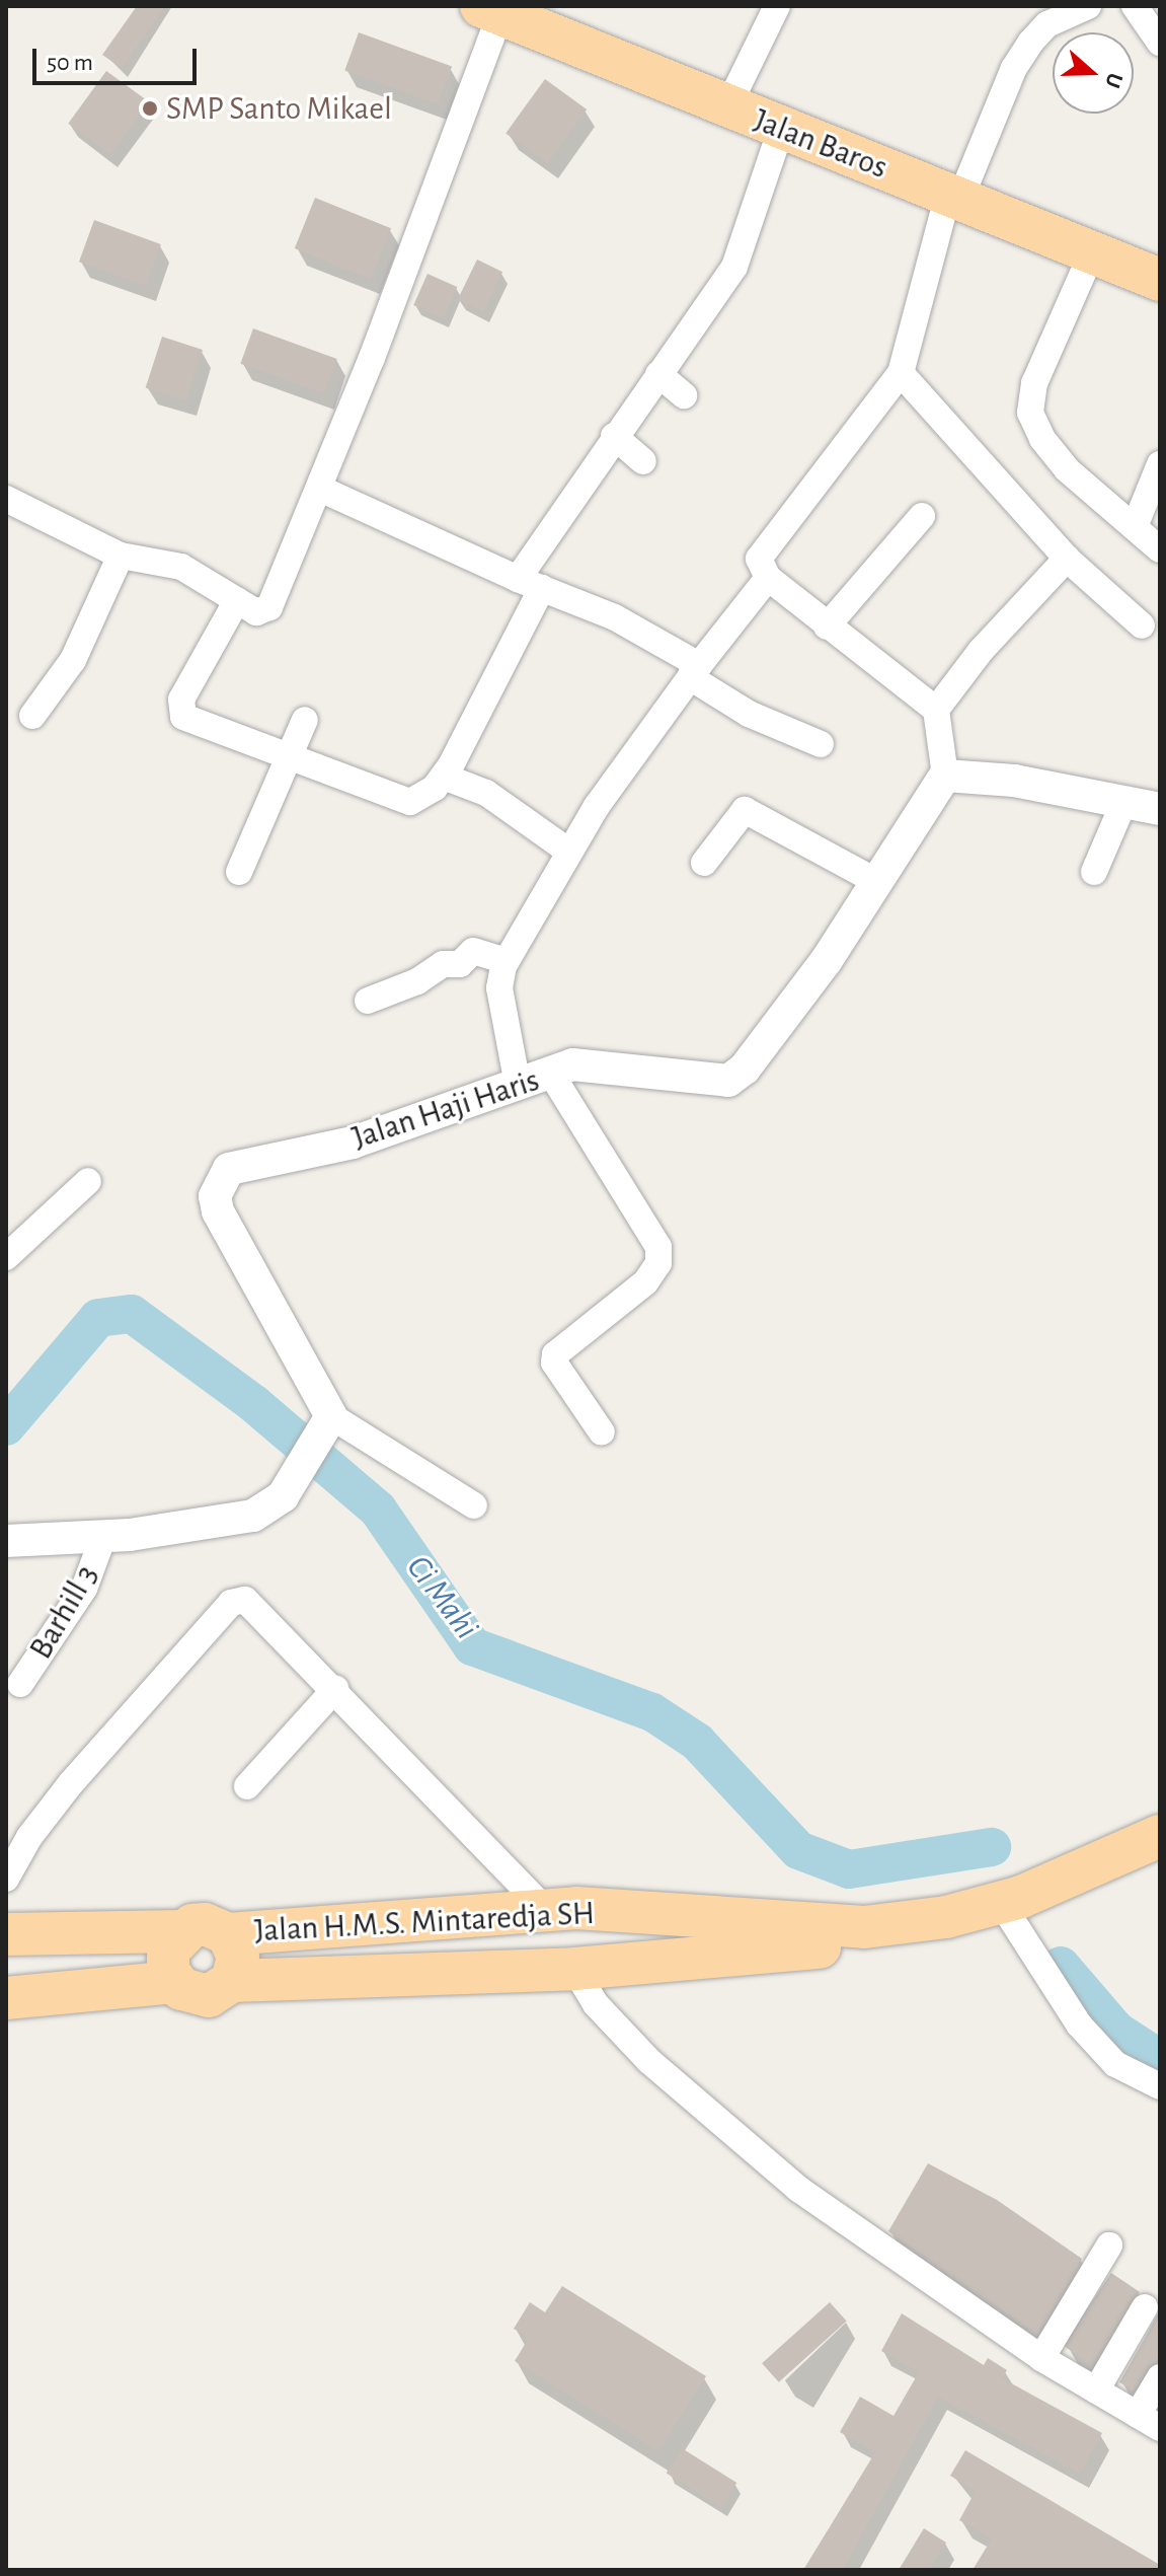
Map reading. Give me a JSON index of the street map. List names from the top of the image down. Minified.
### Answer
{"streets":{"main road":["Jalan Baros","Jalan H.M.S. Mintaredja SH"],"street":["Jalan Haji Haris","Barhill 3"]},"water":["Ci Mahi"],"places":["SMP Santo Mikael"],"scale_bar":"50 m","north":"right"}
